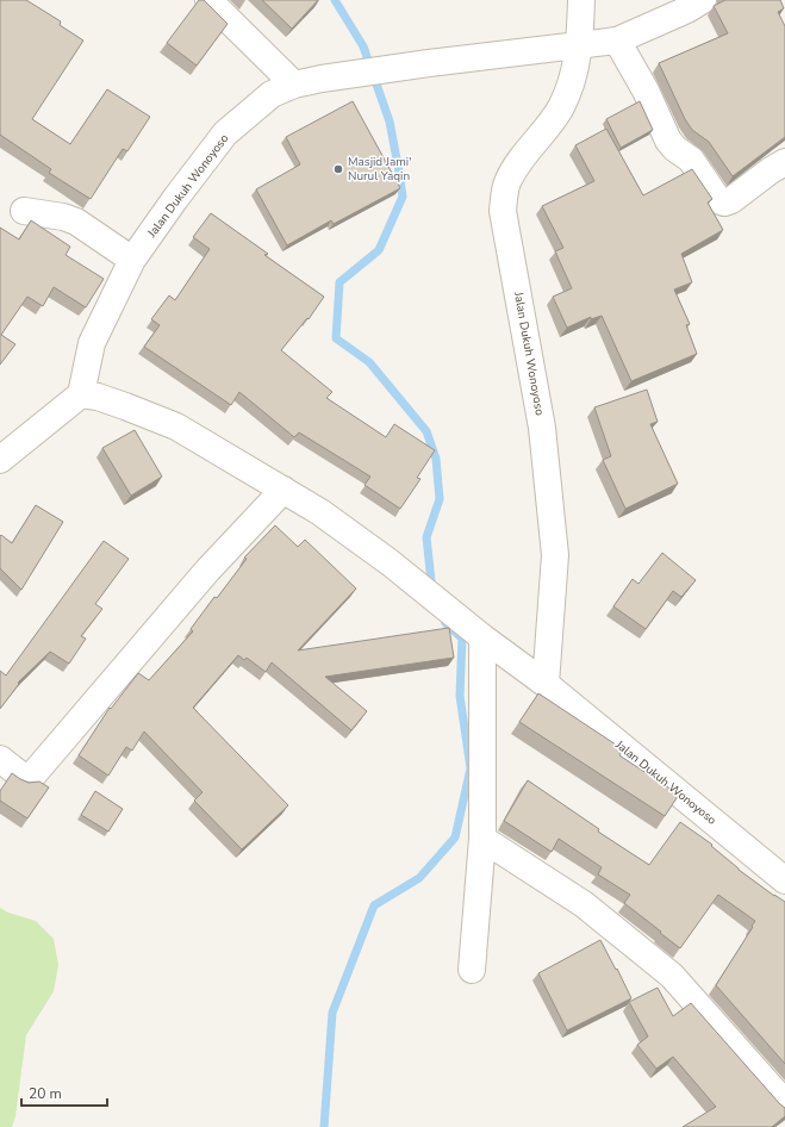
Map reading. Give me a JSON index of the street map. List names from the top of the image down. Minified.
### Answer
{"streets":{"street":["Jalan Dukuh Wonoyoso"]},"places":["Masjid Jami' Nurul Yaqin"],"scale_bar":"20 m"}
